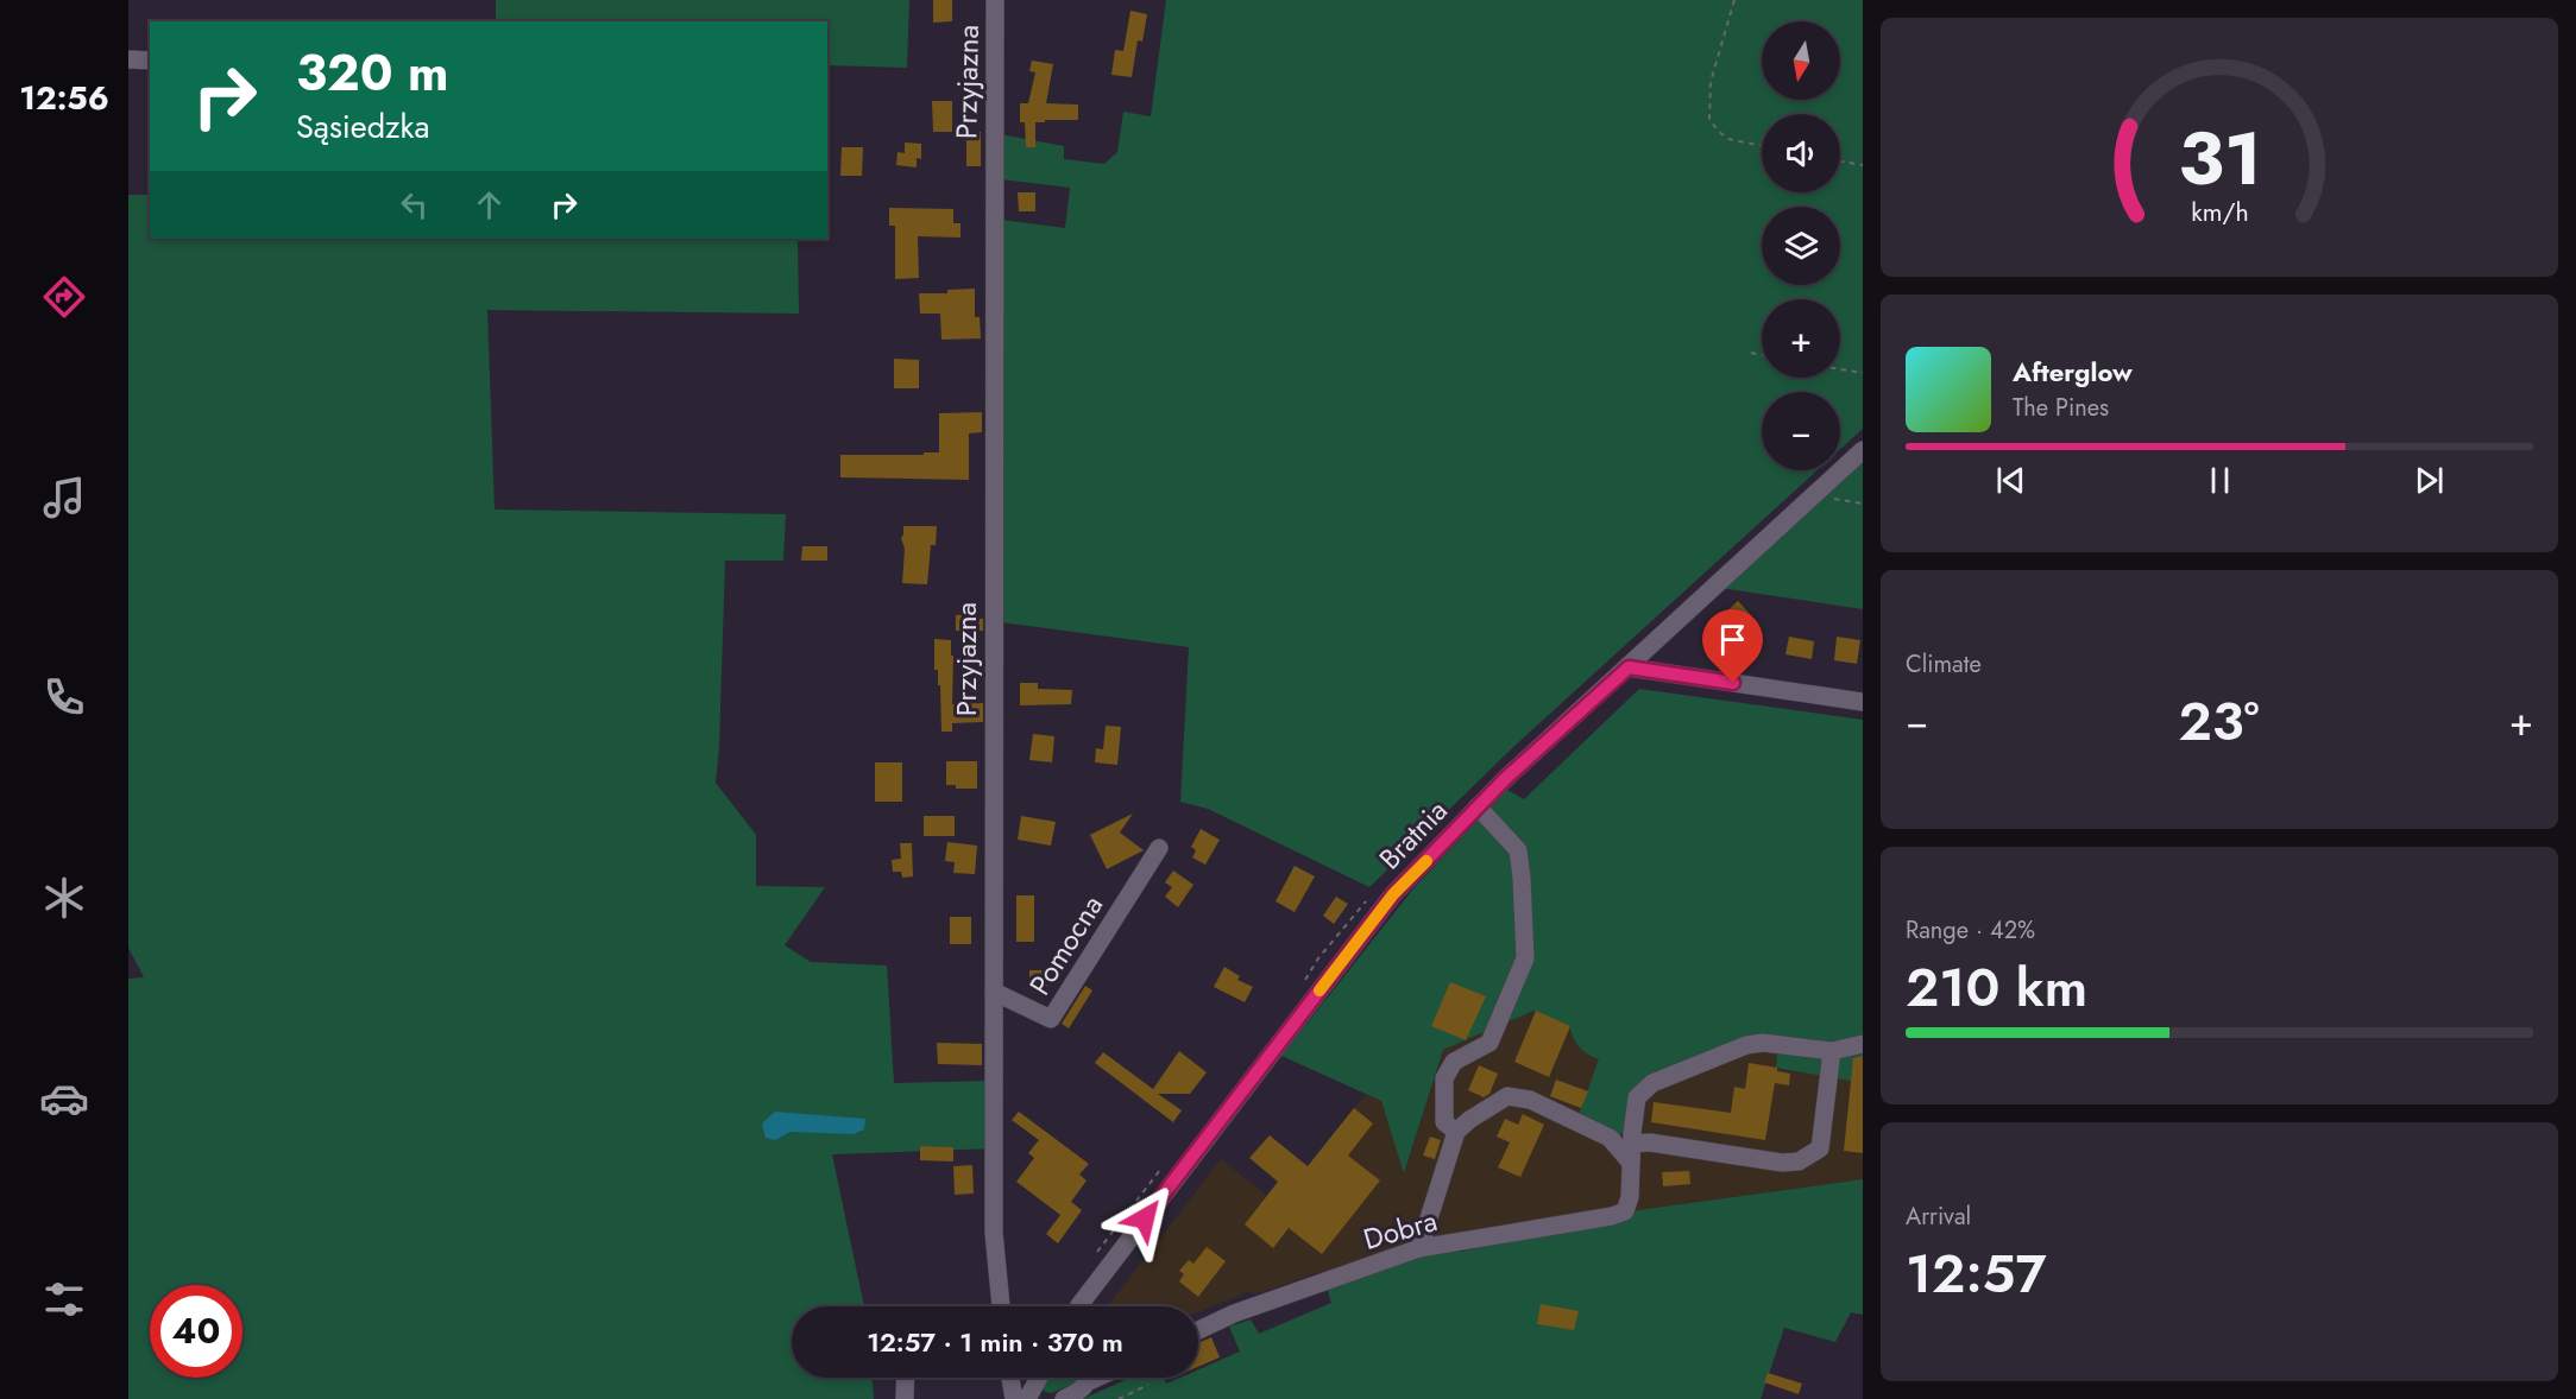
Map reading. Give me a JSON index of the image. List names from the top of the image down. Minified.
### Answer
{"streets":{"street":["Przyjazna","Bratnia","Pomocna","Dobra"]},"crossings":[["Przyjazna","Pomocna"]],"north":"bottom","page":{"tabs":"12:56","map_buttons":["+","−"],"turn":["320 m","Sąsiedzka"],"song":["Afterglow","The Pines"],"tile":["Climate",["Range · 42%","210 km"],["Arrival","12:57"]],"heat":["−","23°","+"],"limit":"40","trip":"12:57 · 1 min · 370 m","gauge":["31","km/h"]}}
